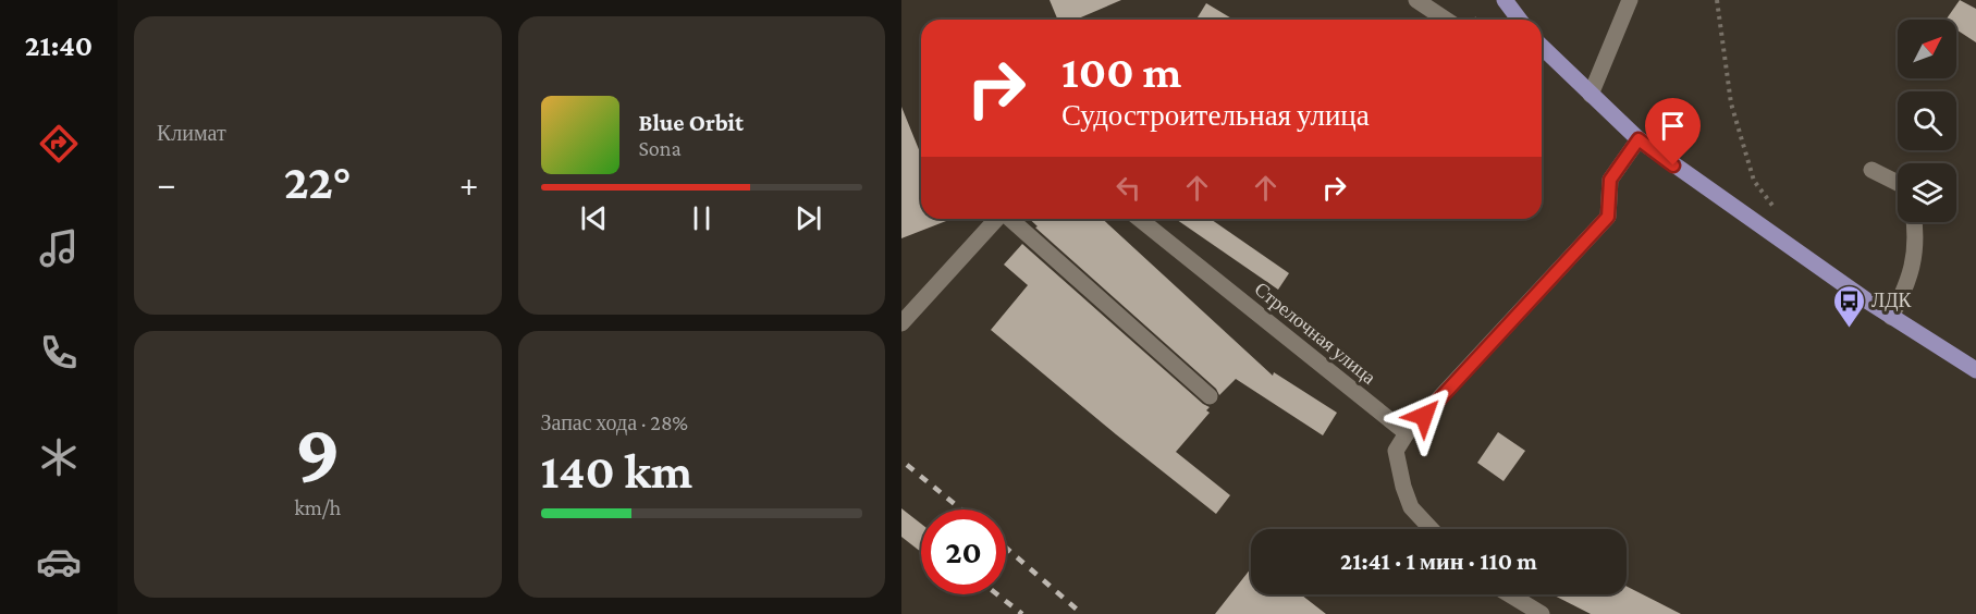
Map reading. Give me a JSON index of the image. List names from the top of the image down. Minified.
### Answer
{"streets":{"street":["Стрелочная улица"]},"places":{"bus stop":["ЛДК"]},"north":"top right","page":{"tabs":"21:40","tile":["Климат",["9","km/h"],["Запас хода · 28%","140 km"]],"turn":["100 m","Судостроительная улица"],"song":["Blue Orbit","Sona"],"heat":["−","22°","+"],"limit":"20","trip":"21:41 · 1 мин · 110 m"}}
